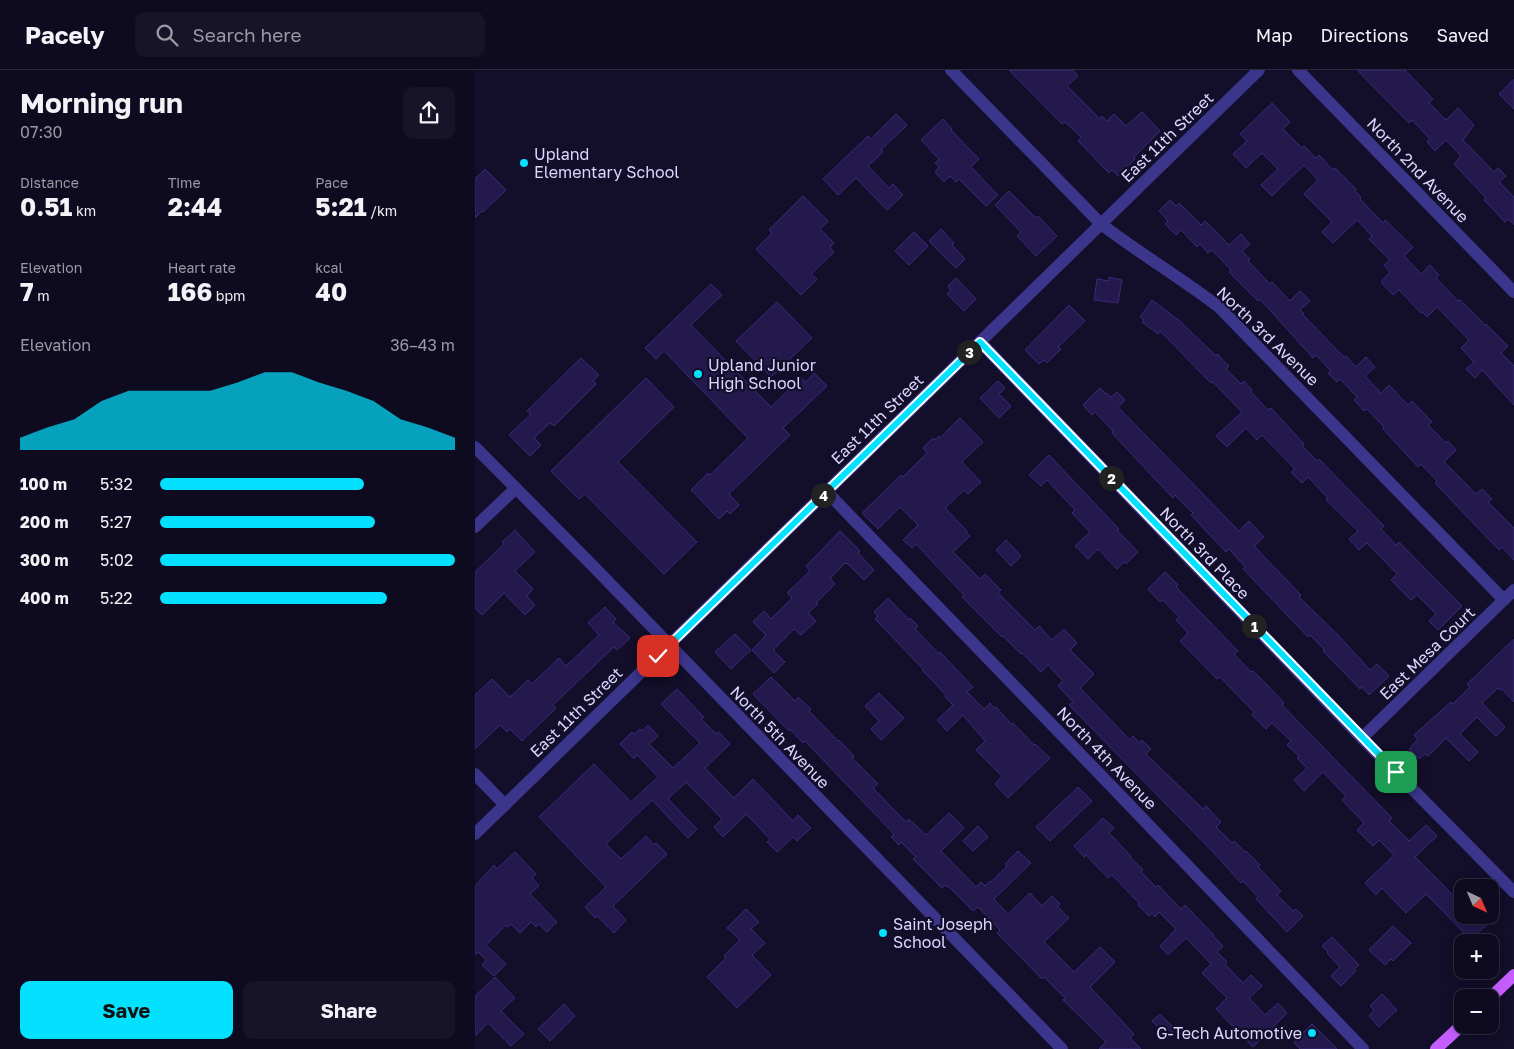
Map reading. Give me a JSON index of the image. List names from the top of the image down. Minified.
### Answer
{"streets":{"street":["East 11th Street","North 2nd Avenue","North 3rd Avenue","North 3rd Place","East Mesa Court","North 5th Avenue","North 4th Avenue"]},"crossings":[["East 11th Street","North 3rd Avenue"],["East 11th Street","North 3rd Place"],["East 11th Street","North 5th Avenue"],["East 11th Street","North 4th Avenue"],["North 3rd Avenue","East Mesa Court"],["North 3rd Place","East Mesa Court"]],"places":["Upland Elementary School","Upland Junior High School","Saint Joseph School","G-Tech Automotive"],"north":"bottom right","page":{"header":"Pacely","search":"Search here","nav":["Map","Directions","Saved"],"heading":["Morning run","07:30"],"stats":[["Distance","0.51 km"],["Time","2:44"],["Pace","5:21 /km"],["Elevation","7 m"],["Heart rate","166 bpm"],["kcal","40"]],"chart":["Elevation","36–43 m"],"pins":["3","2","4","1"],"list":[{"name":"100 m","note":"5:32"},{"name":"200 m","note":"5:27"},{"name":"300 m","note":"5:02"},{"name":"400 m","note":"5:22"}],"map_buttons":["+","−"],"buttons":["Save","Share"]}}
